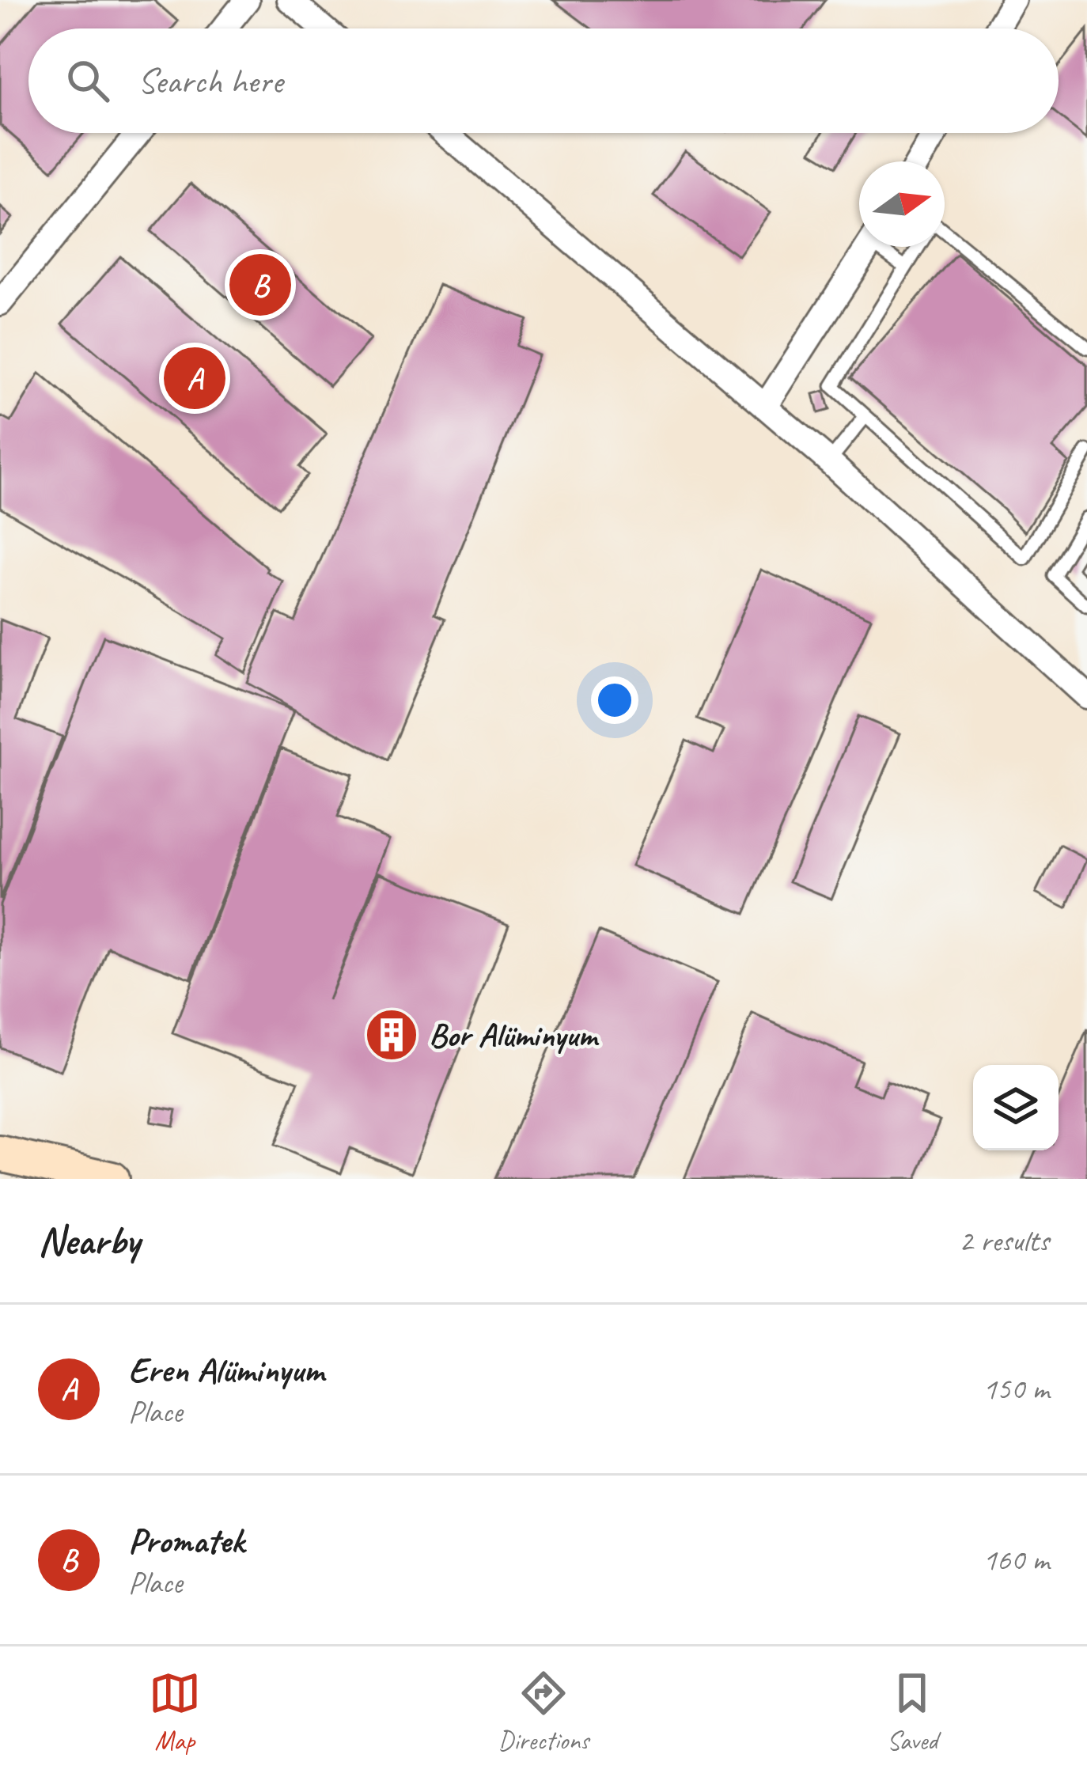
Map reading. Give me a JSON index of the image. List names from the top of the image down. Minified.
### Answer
{"places":{"building":["Bor Alüminyum"]},"north":"right","page":{"search":"Search here","pins":["B","A"],"heading":["Nearby","2 results"],"list":[{"mark":"A","name":"Eren Alüminyum","note":"Place","value":"150 m"},{"mark":"B","name":"Promatek","note":"Place","value":"160 m"}],"nav":["Map","Directions","Saved"]}}
